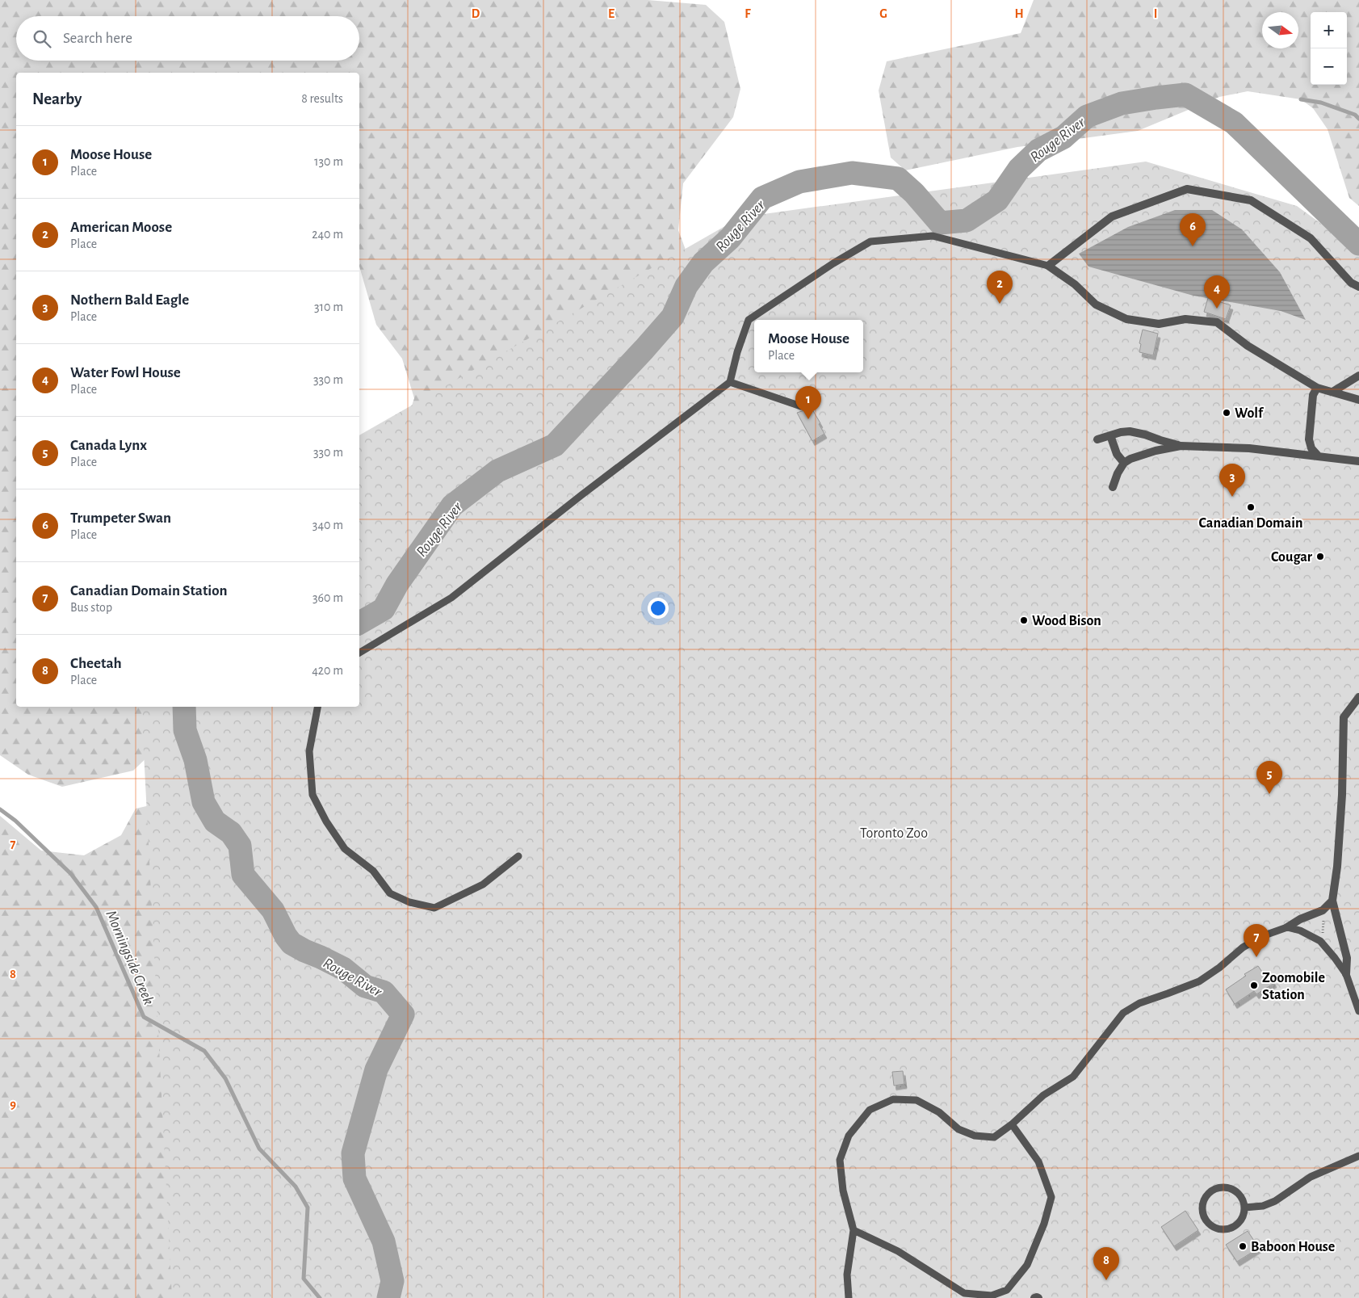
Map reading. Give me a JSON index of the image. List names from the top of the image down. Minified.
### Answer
{"water":["Rouge River","Morningside Creek"],"parks":["Toronto Zoo"],"places":["Wolf","Canadian Domain","Cougar","Wood Bison","Zoomobile Station","Baboon House"],"north":"right","page":{"map_buttons":["+","−"],"search":"Search here","heading":["Nearby","8 results"],"list":[{"mark":"1","name":"Moose House","note":"Place","value":"130 m"},{"mark":"2","name":"American Moose","note":"Place","value":"240 m"},{"mark":"3","name":"Nothern Bald Eagle","note":"Place","value":"310 m"},{"mark":"4","name":"Water Fowl House","note":"Place","value":"330 m"},{"mark":"5","name":"Canada Lynx","note":"Place","value":"330 m"},{"mark":"6","name":"Trumpeter Swan","note":"Place","value":"340 m"},{"mark":"7","name":"Canadian Domain Station","note":"Bus stop","value":"360 m"},{"mark":"8","name":"Cheetah","note":"Place","value":"420 m"}],"pins":["6","2","4","1","3","5","7","8"],"popup":["Moose House","Place"]},"grid":{"columns":["D","E","F","G","H","I"],"rows":["7","8","9"]}}
